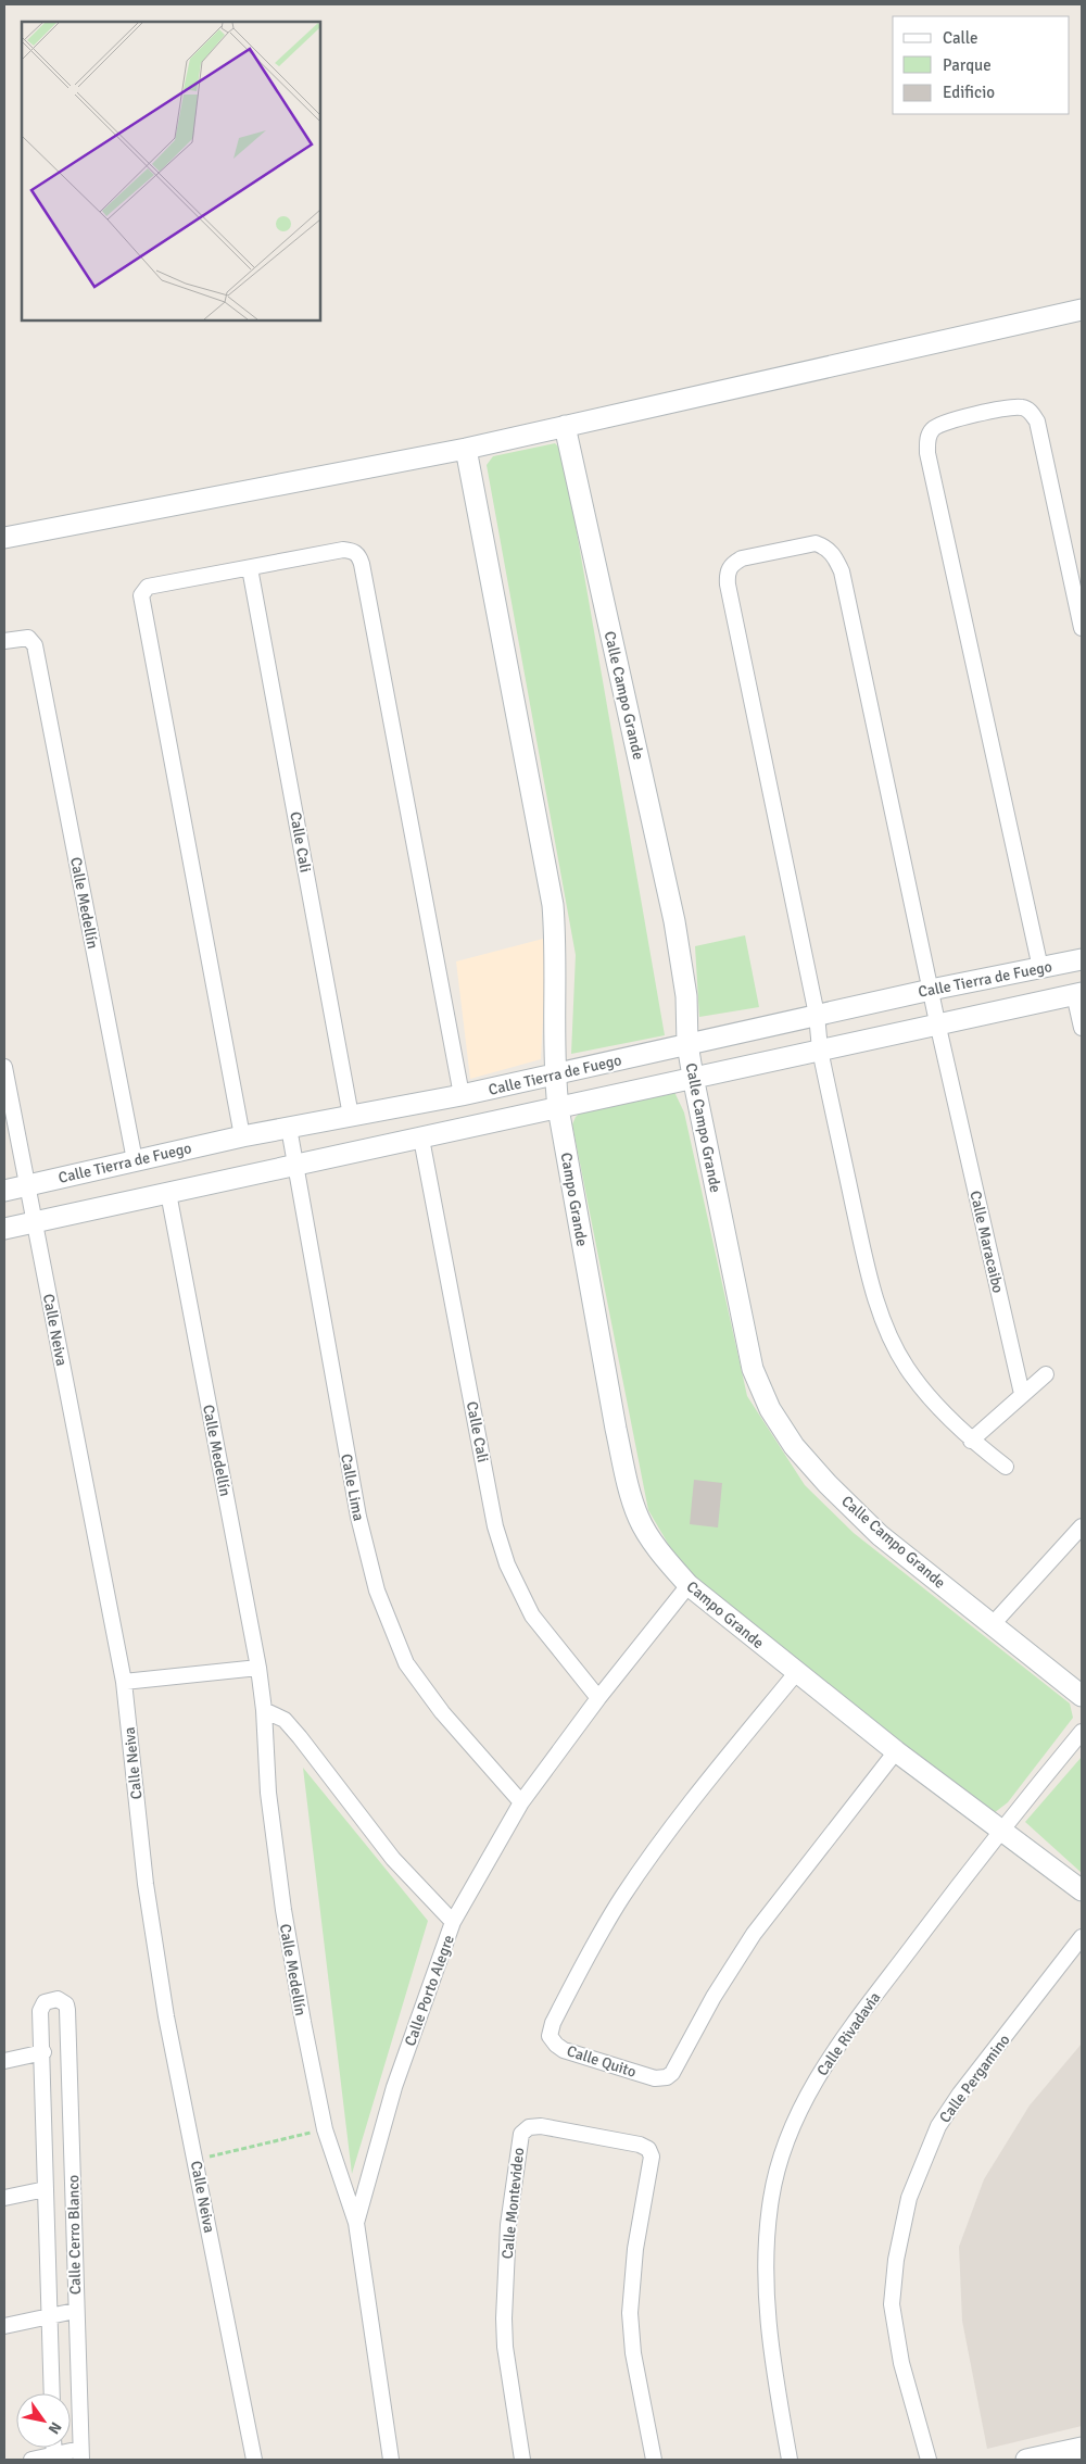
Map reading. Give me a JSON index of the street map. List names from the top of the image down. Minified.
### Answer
{"streets":{"street":["Calle Campo Grande","Calle Cali","Calle Medellín","Calle Tierra de Fuego","Campo Grande","Calle Maracaibo","Calle Neiva","Calle Lima","Calle Porto Alegre","Calle Rivadavia","Calle Quito","Calle Pergamino","Calle Montevideo","Calle Cerro Blanco"]},"crossings":[["Calle Campo Grande","Calle Tierra de Fuego"],["Calle Cali","Calle Tierra de Fuego"],["Calle Cali","Calle Porto Alegre"],["Calle Medellín","Calle Tierra de Fuego"],["Calle Medellín","Calle Porto Alegre"],["Calle Tierra de Fuego","Calle Maracaibo"],["Calle Tierra de Fuego","Calle Neiva"],["Calle Tierra de Fuego","Calle Lima"],["Campo Grande","Calle Porto Alegre"],["Campo Grande","Calle Rivadavia"],["Campo Grande","Calle Quito"],["Calle Lima","Calle Porto Alegre"]],"legend":["Calle","Parque","Edificio"],"north":"bottom right"}
